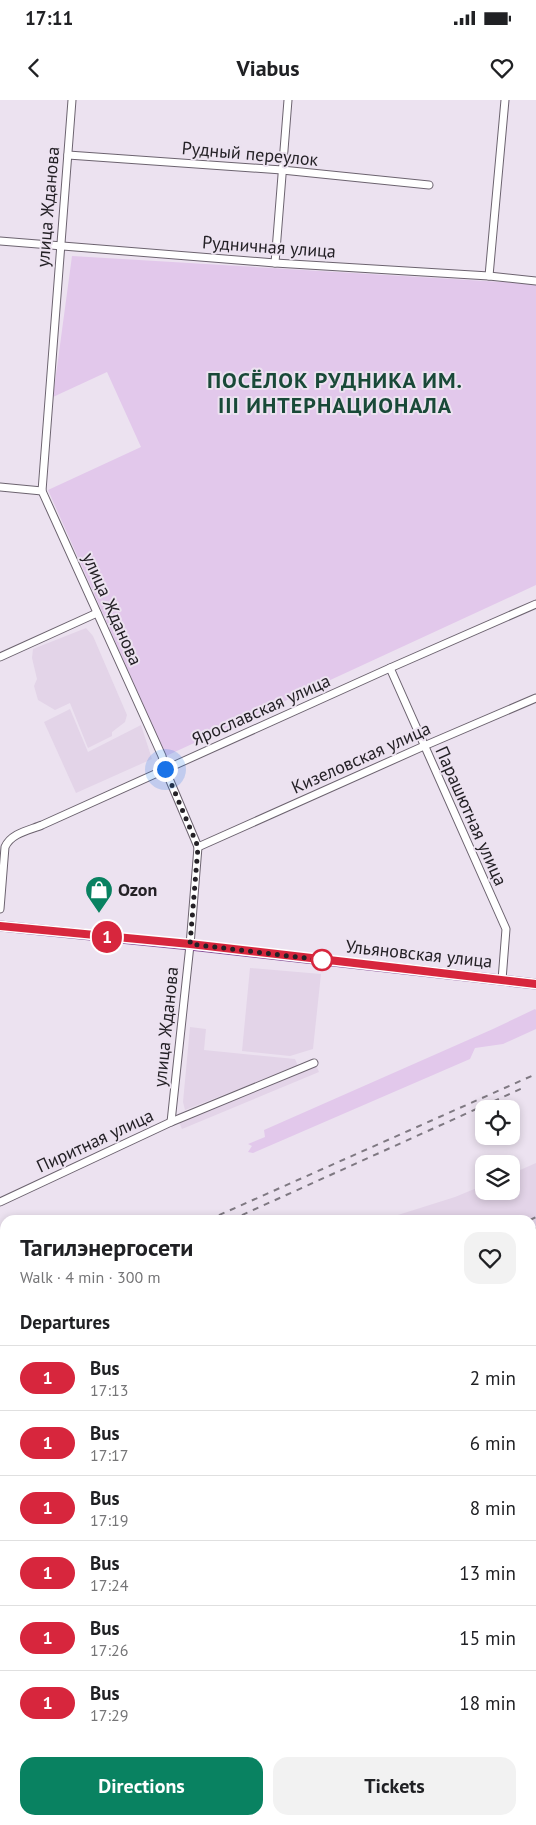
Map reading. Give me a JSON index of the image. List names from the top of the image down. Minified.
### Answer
{"streets":{"main road":["Ульяновская улица"],"street":["Рудный переулок","улица Жданова","Рудничная улица","Ярославская улица","Кизеловская улица","Парашютная улица","Пиритная улица"]},"crossings":[["Рудный переулок","улица Жданова"],["улица Жданова","Рудничная улица"],["улица Жданова","Ярославская улица"],["улица Жданова","Кизеловская улица"],["улица Жданова","Ульяновская улица"],["улица Жданова","Пиритная улица"],["Ярославская улица","Парашютная улица"],["Кизеловская улица","Парашютная улица"],["Парашютная улица","Ульяновская улица"]],"districts":["ПОСЁЛОК РУДНИКА ИМ. III ИНТЕРНАЦИОНАЛА"],"places":{"shop":["Ozon"]},"lines":["bus line 1"],"page":{"status":"17:11","header":"Viabus","on_map":"1","heading":[["Тагилэнергосети","Walk · 4 min · 300 m"],"Departures"],"list":[{"mark":"1","name":"Bus","note":"17:13","value":"2 min"},{"mark":"1","name":"Bus","note":"17:17","value":"6 min"},{"mark":"1","name":"Bus","note":"17:19","value":"8 min"},{"mark":"1","name":"Bus","note":"17:24","value":"13 min"},{"mark":"1","name":"Bus","note":"17:26","value":"15 min"},{"mark":"1","name":"Bus","note":"17:29","value":"18 min"}],"buttons":["Directions","Tickets"]}}
